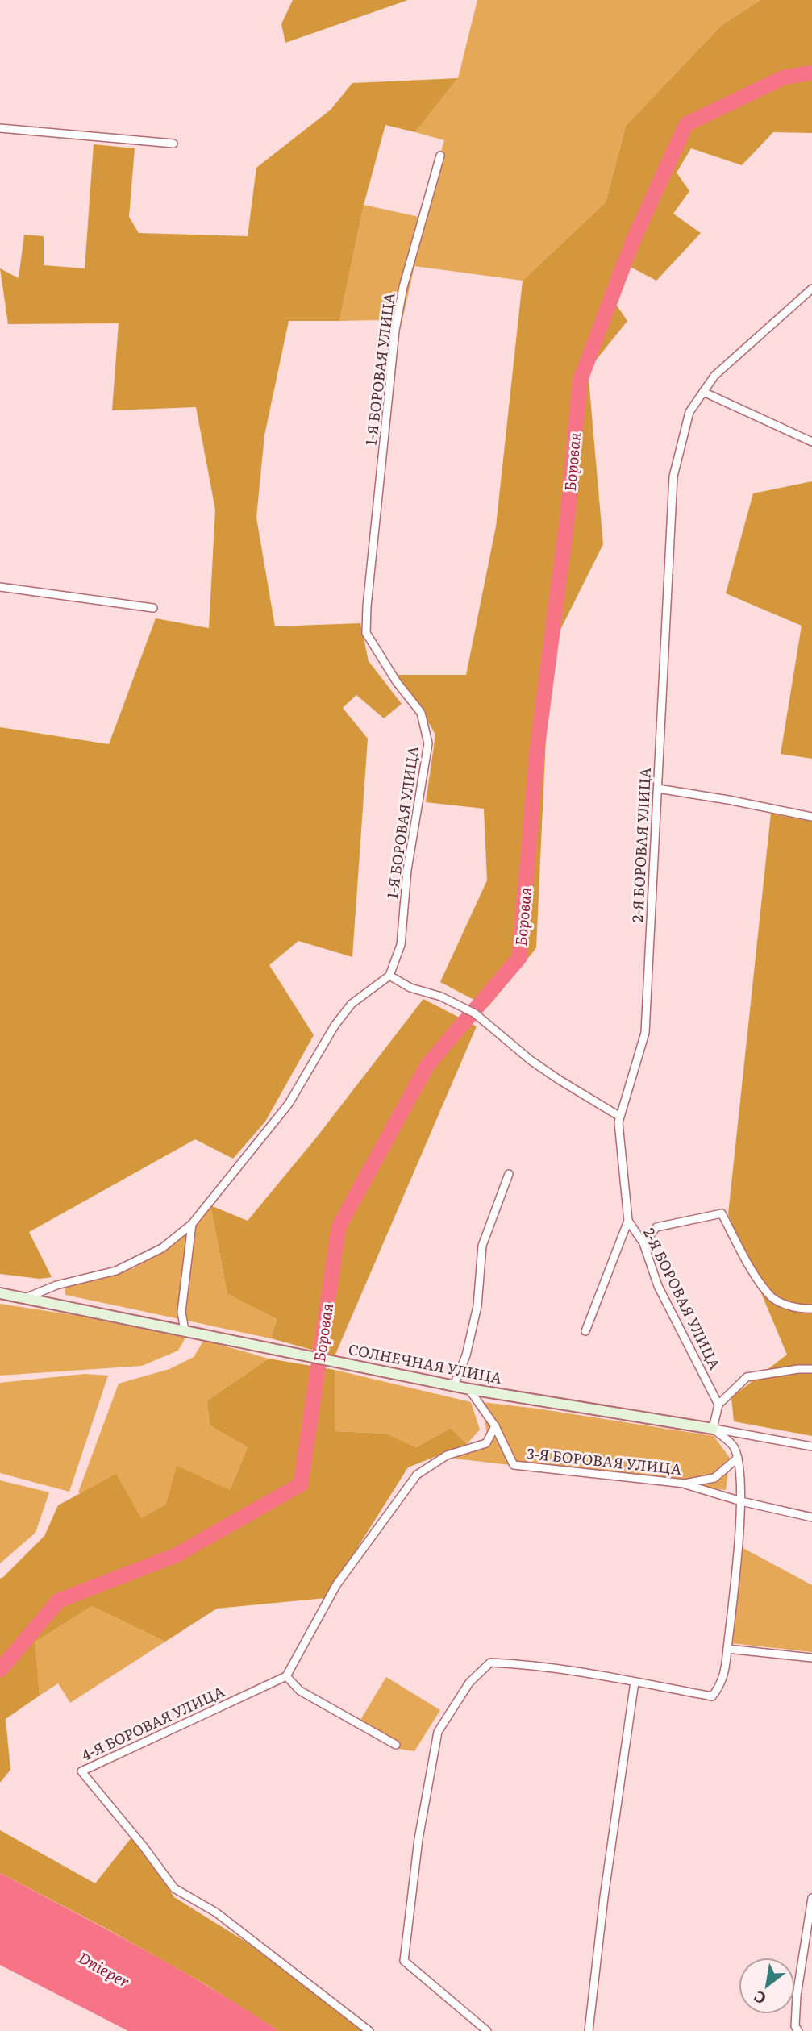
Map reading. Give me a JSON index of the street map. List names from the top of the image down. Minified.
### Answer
{"streets":{"street":["1-Я БОРОВАЯ УЛИЦА","2-Я БОРОВАЯ УЛИЦА","СОЛНЕЧНАЯ УЛИЦА","3-Я БОРОВАЯ УЛИЦА","4-Я БОРОВАЯ УЛИЦА"]},"crossings":[["СОЛНЕЧНАЯ УЛИЦА","3-Я БОРОВАЯ УЛИЦА"]],"water":["Боровая","Dnieper"],"north":"bottom left"}
